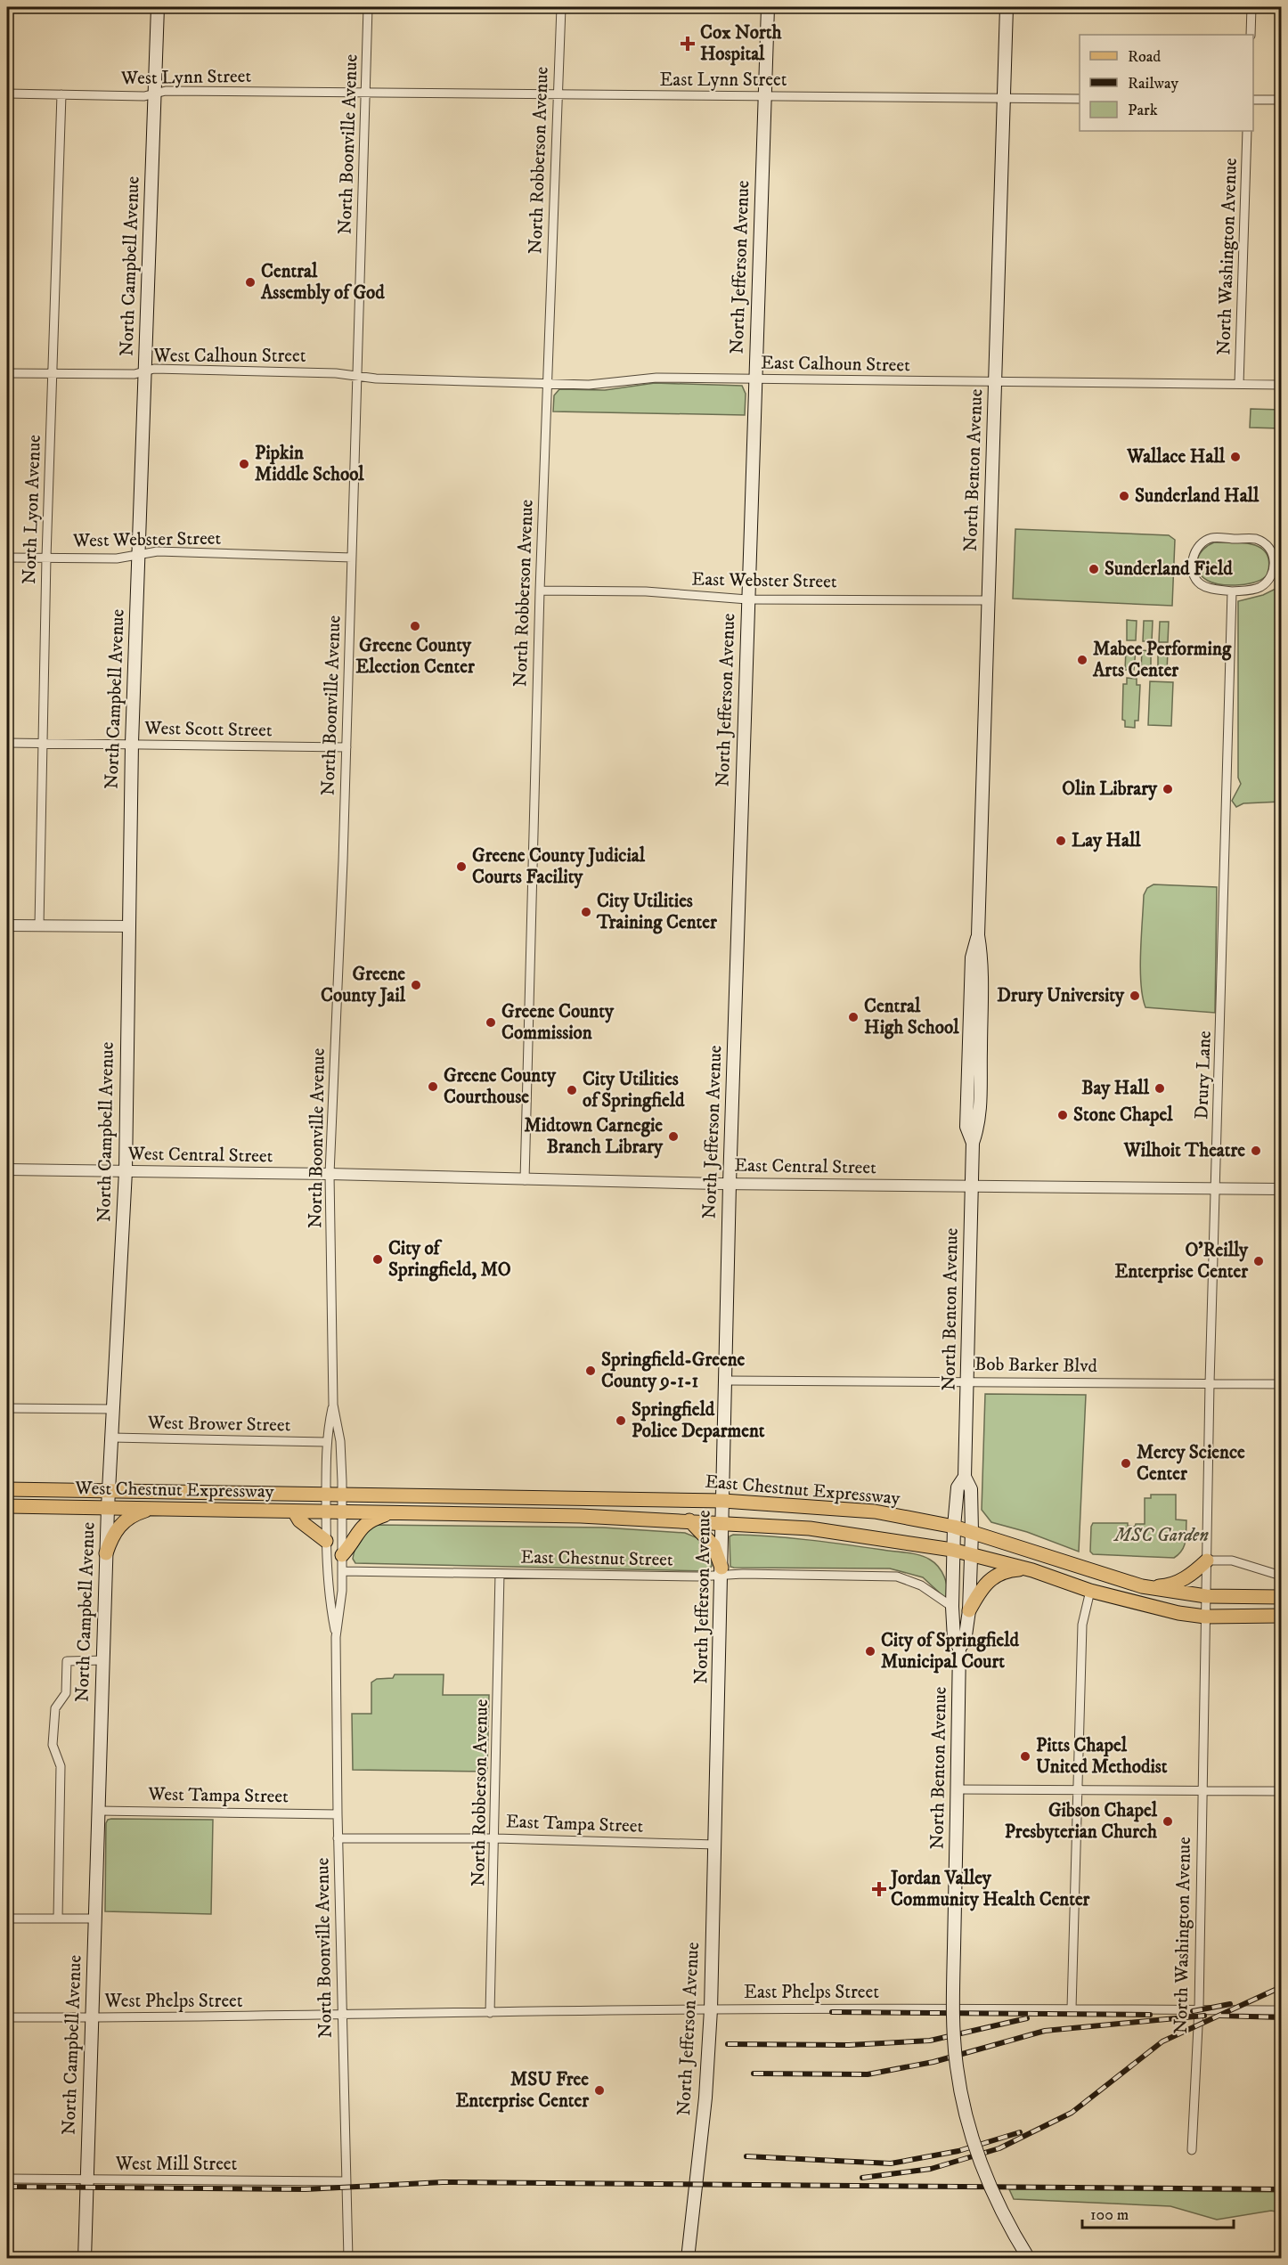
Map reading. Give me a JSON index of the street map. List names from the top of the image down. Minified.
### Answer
{"streets":{"main road":["North Campbell Avenue","North Jefferson Avenue","North Benton Avenue","West Chestnut Expressway","East Chestnut Expressway"],"street":["West Lynn Street","East Lynn Street","North Boonville Avenue","North Robberson Avenue","North Washington Avenue","West Calhoun Street","East Calhoun Street","North Lyon Avenue","West Webster Street","East Webster Street","West Scott Street","Drury Lane","West Central Street","East Central Street","Bob Barker Blvd","West Brower Street","East Chestnut Street","West Tampa Street","East Tampa Street","East Phelps Street","West Phelps Street","West Mill Street"]},"crossings":[["West Lynn Street","East Lynn Street"],["West Lynn Street","North Boonville Avenue"],["West Lynn Street","North Campbell Avenue"],["West Lynn Street","North Lyon Avenue"],["East Lynn Street","North Boonville Avenue"],["East Lynn Street","North Robberson Avenue"],["East Lynn Street","North Jefferson Avenue"],["East Lynn Street","North Benton Avenue"],["North Boonville Avenue","West Calhoun Street"],["North Boonville Avenue","East Calhoun Street"],["North Boonville Avenue","West Webster Street"],["North Boonville Avenue","West Scott Street"],["North Boonville Avenue","West Central Street"],["North Boonville Avenue","East Central Street"],["North Boonville Avenue","West Brower Street"],["North Boonville Avenue","West Chestnut Expressway"],["North Boonville Avenue","East Chestnut Expressway"],["North Boonville Avenue","East Chestnut Street"],["North Boonville Avenue","West Tampa Street"],["North Boonville Avenue","East Tampa Street"],["North Boonville Avenue","East Phelps Street"],["North Boonville Avenue","West Phelps Street"],["North Boonville Avenue","West Mill Street"],["North Robberson Avenue","East Calhoun Street"],["North Robberson Avenue","East Webster Street"],["North Robberson Avenue","East Central Street"],["North Robberson Avenue","East Chestnut Street"],["North Robberson Avenue","East Tampa Street"],["North Robberson Avenue","East Phelps Street"],["North Washington Avenue","East Calhoun Street"],["North Washington Avenue","Drury Lane"],["North Washington Avenue","East Chestnut Expressway"],["North Washington Avenue","East Phelps Street"],["North Campbell Avenue","West Calhoun Street"],["North Campbell Avenue","West Webster Street"],["North Campbell Avenue","West Scott Street"],["North Campbell Avenue","West Central Street"],["North Campbell Avenue","West Brower Street"],["North Campbell Avenue","West Chestnut Expressway"],["North Campbell Avenue","West Tampa Street"],["North Campbell Avenue","West Phelps Street"],["North Campbell Avenue","West Mill Street"],["North Jefferson Avenue","East Calhoun Street"],["North Jefferson Avenue","East Webster Street"],["North Jefferson Avenue","East Central Street"],["North Jefferson Avenue","Bob Barker Blvd"],["North Jefferson Avenue","East Chestnut Expressway"],["North Jefferson Avenue","East Chestnut Street"],["North Jefferson Avenue","East Tampa Street"],["North Jefferson Avenue","East Phelps Street"],["West Calhoun Street","East Calhoun Street"],["West Calhoun Street","North Lyon Avenue"],["East Calhoun Street","North Benton Avenue"],["North Benton Avenue","East Webster Street"],["North Benton Avenue","East Central Street"],["North Benton Avenue","Bob Barker Blvd"],["North Benton Avenue","East Chestnut Expressway"],["North Benton Avenue","East Chestnut Street"],["North Lyon Avenue","West Webster Street"],["North Lyon Avenue","West Scott Street"],["Drury Lane","East Central Street"],["Drury Lane","Bob Barker Blvd"],["West Central Street","East Central Street"],["West Chestnut Expressway","East Chestnut Expressway"],["East Phelps Street","West Phelps Street"]],"parks":["MSC Garden"],"places":{"health":["Cox North Hospital","Jordan Valley Community Health Center"],"other":["Central Assembly of God","Wallace Hall","Pipkin Middle School","Sunderland Hall","Sunderland Field","Greene County Election Center","Mabee Performing Arts Center","Olin Library","Lay Hall","Greene County Judicial Courts Facility","City Utilities Training Center","Greene County Jail","Drury University","Central High School","Greene County Commission","Greene County Courthouse","Bay Hall","City Utilities of Springfield","Stone Chapel","Midtown Carnegie Branch Library","Wilhoit Theatre","City of Springfield, MO","O'Reilly Enterprise Center","Springfield-Greene County 9-1-1","Springfield Police Deparment","Mercy Science Center","City of Springfield Municipal Court","Pitts Chapel United Methodist","Gibson Chapel Presbyterian Church","MSU Free Enterprise Center"]},"legend":["Road","Railway","Park"],"scale_bar":"100 m"}
